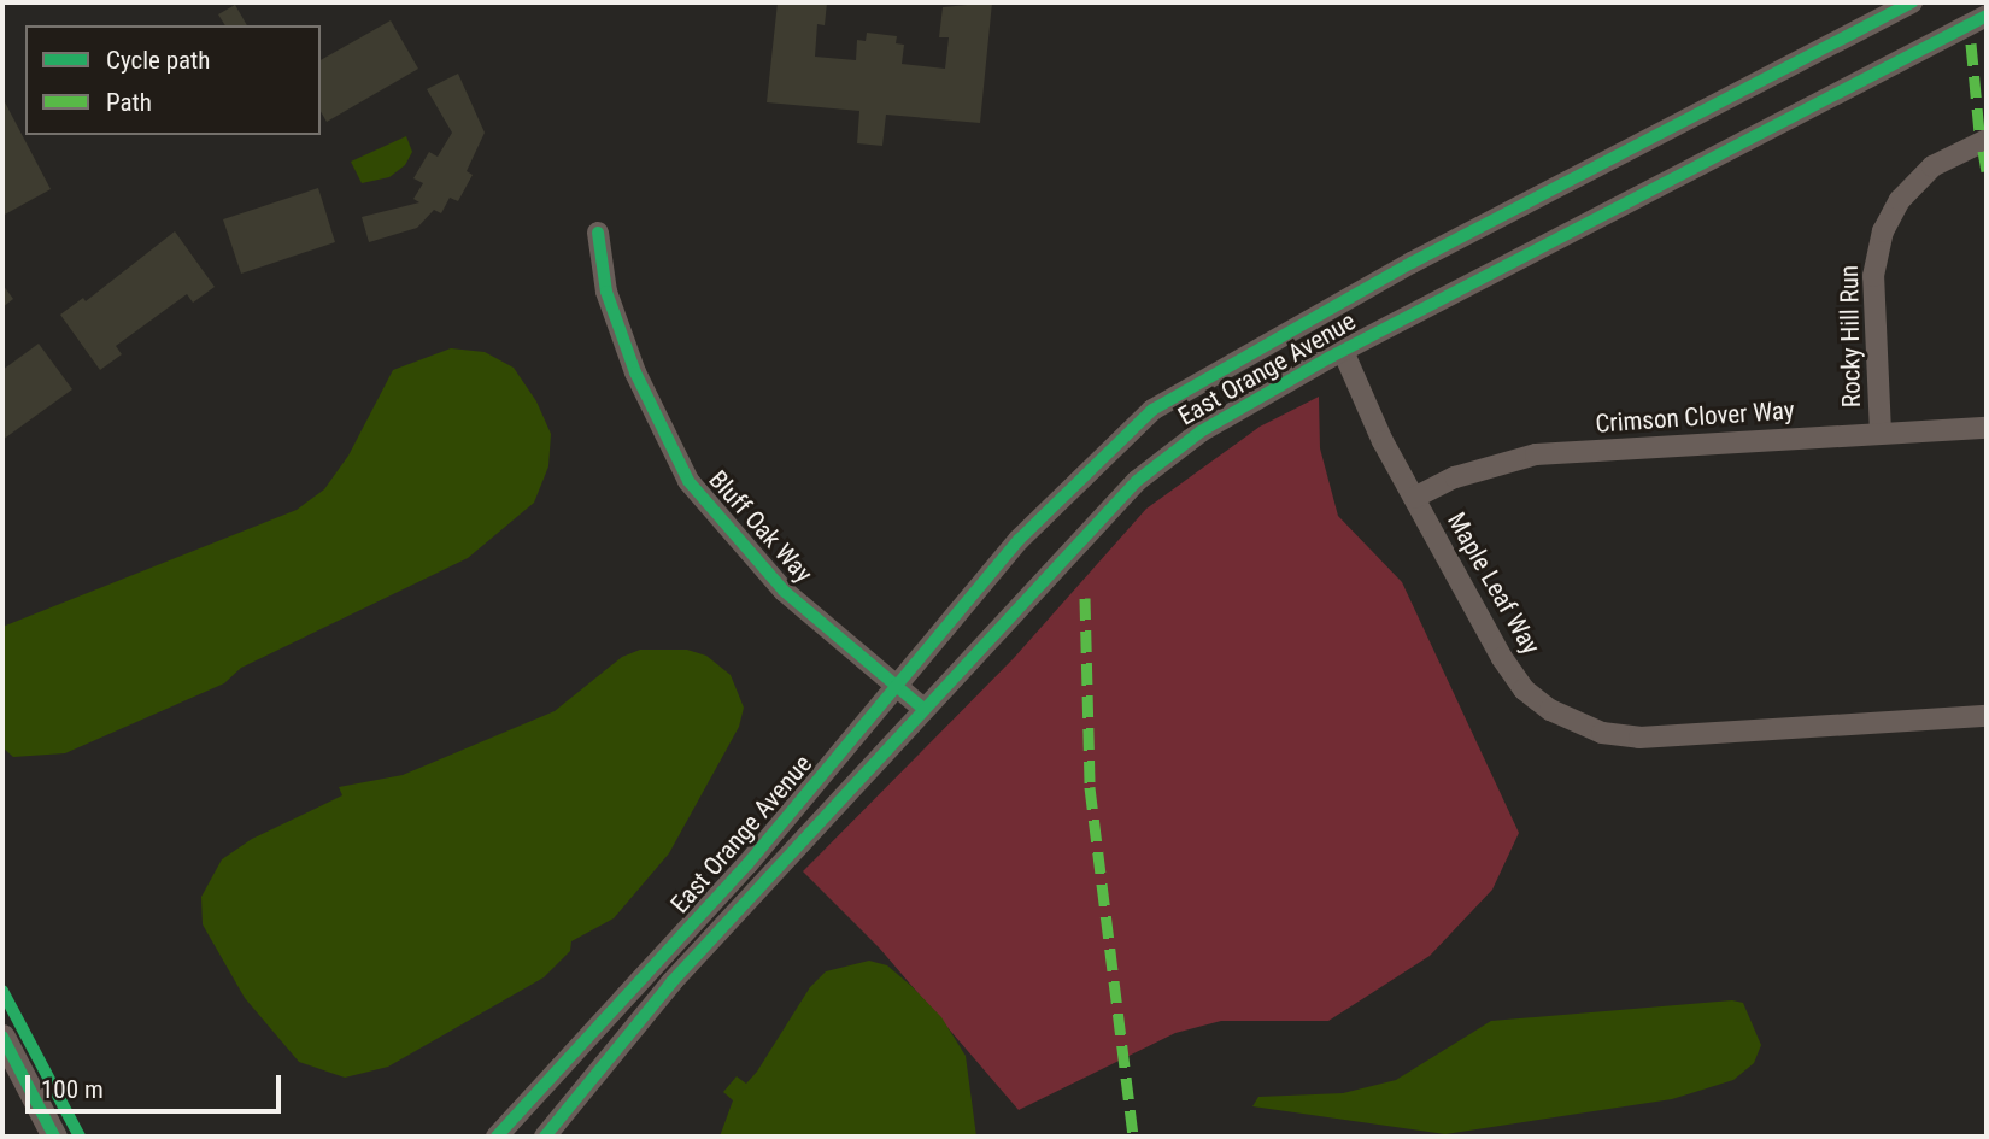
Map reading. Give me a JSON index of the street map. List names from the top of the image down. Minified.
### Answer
{"streets":{"street":["Rocky Hill Run","East Orange Avenue","Crimson Clover Way","Bluff Oak Way","Maple Leaf Way"]},"crossings":[["Rocky Hill Run","Crimson Clover Way"],["East Orange Avenue","Bluff Oak Way"],["East Orange Avenue","Maple Leaf Way"],["Crimson Clover Way","Maple Leaf Way"]],"legend":["Cycle path","Path"],"scale_bar":"100 m"}
